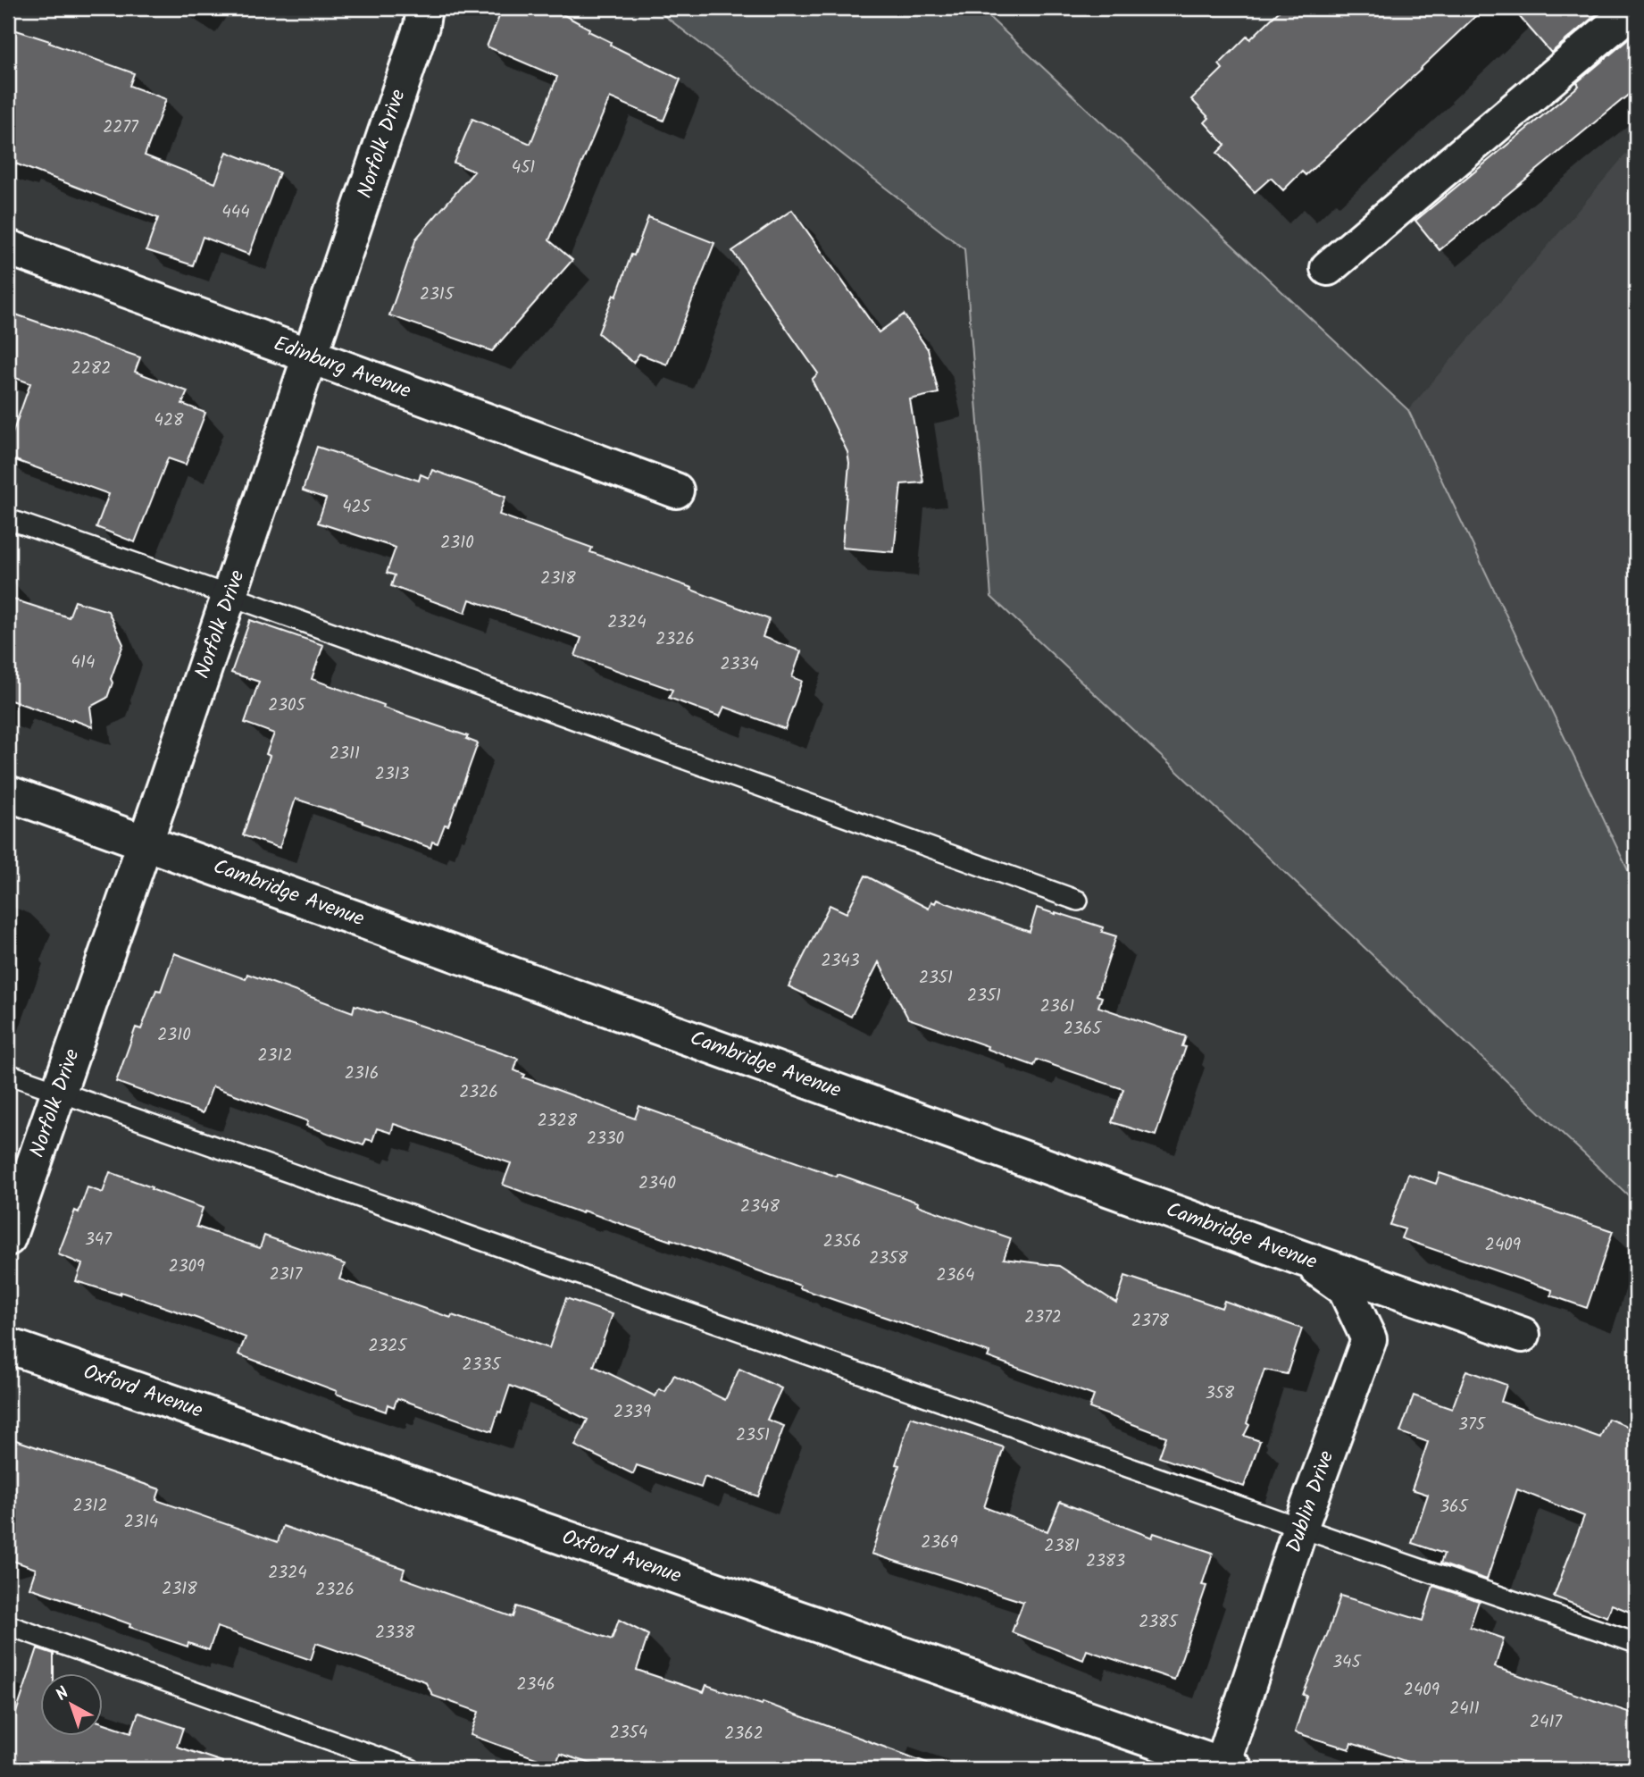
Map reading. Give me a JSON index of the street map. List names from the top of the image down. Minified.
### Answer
{"streets":{"street":["Norfolk Drive","Edinburg Avenue","Cambridge Avenue","Oxford Avenue","Dublin Drive"]},"crossings":[["Norfolk Drive","Edinburg Avenue"],["Norfolk Drive","Cambridge Avenue"],["Cambridge Avenue","Dublin Drive"],["Oxford Avenue","Dublin Drive"]],"house_numbers":["2277","451","444","2315","2282","428","425","2310","2318","2324","2326","414","2334","2305","2311","2313","2343","2351","2351","2361","2365","2310","2312","2316","2326","2328","2330","2340","2348","347","2356","2409","2358","2309","2317","2364","2372","2378","2325","2335","358","2339","375","2351","2312","365","2314","2369","2381","2383","2324","2318","2326","2385","2338","345","2346","2409","2411","2417","2354","2362"],"north":"top left"}
